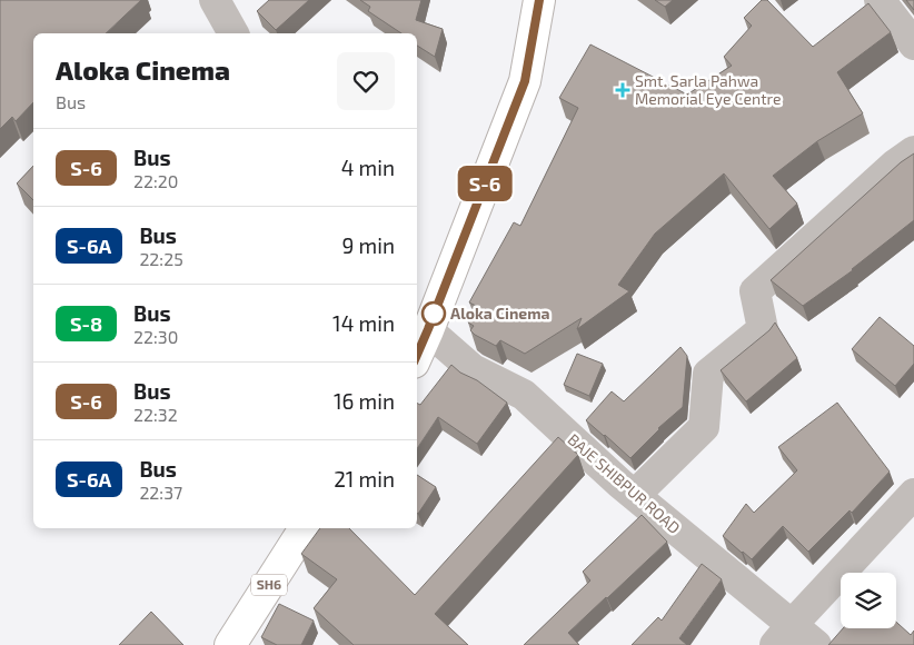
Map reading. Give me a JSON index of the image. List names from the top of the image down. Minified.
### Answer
{"streets":{"main road":["SH6"],"street":["BAJE SHIBPUR ROAD"]},"places":{"health":["Smt. Sarla Pahwa Memorial Eye Centre"],"other":["Aloka Cinema"]},"lines":["bus line S-6"],"page":{"on_map":"S-6","heading":["Aloka Cinema","Bus"],"list":[{"mark":"S-6","name":"Bus","note":"22:20","value":"4 min"},{"mark":"S-6A","name":"Bus","note":"22:25","value":"9 min"},{"mark":"S-8","name":"Bus","note":"22:30","value":"14 min"},{"mark":"S-6","name":"Bus","note":"22:32","value":"16 min"},{"mark":"S-6A","name":"Bus","note":"22:37","value":"21 min"}]}}
